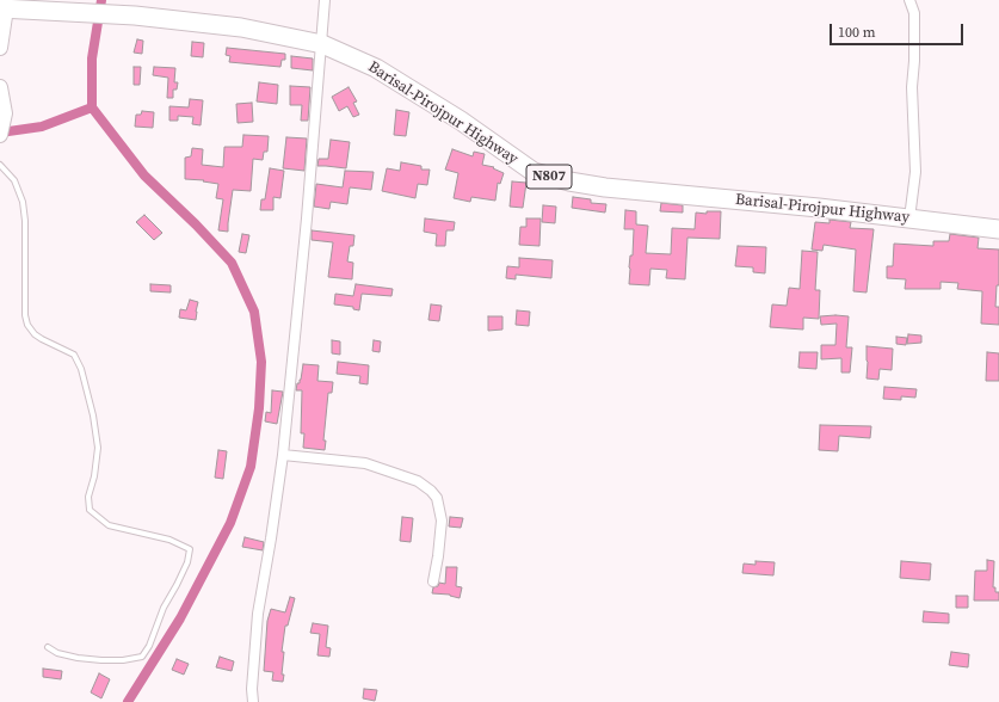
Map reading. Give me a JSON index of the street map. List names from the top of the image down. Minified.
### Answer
{"streets":{"highway":["Barisal-Pirojpur Highway","N807"]},"scale_bar":"100 m"}
